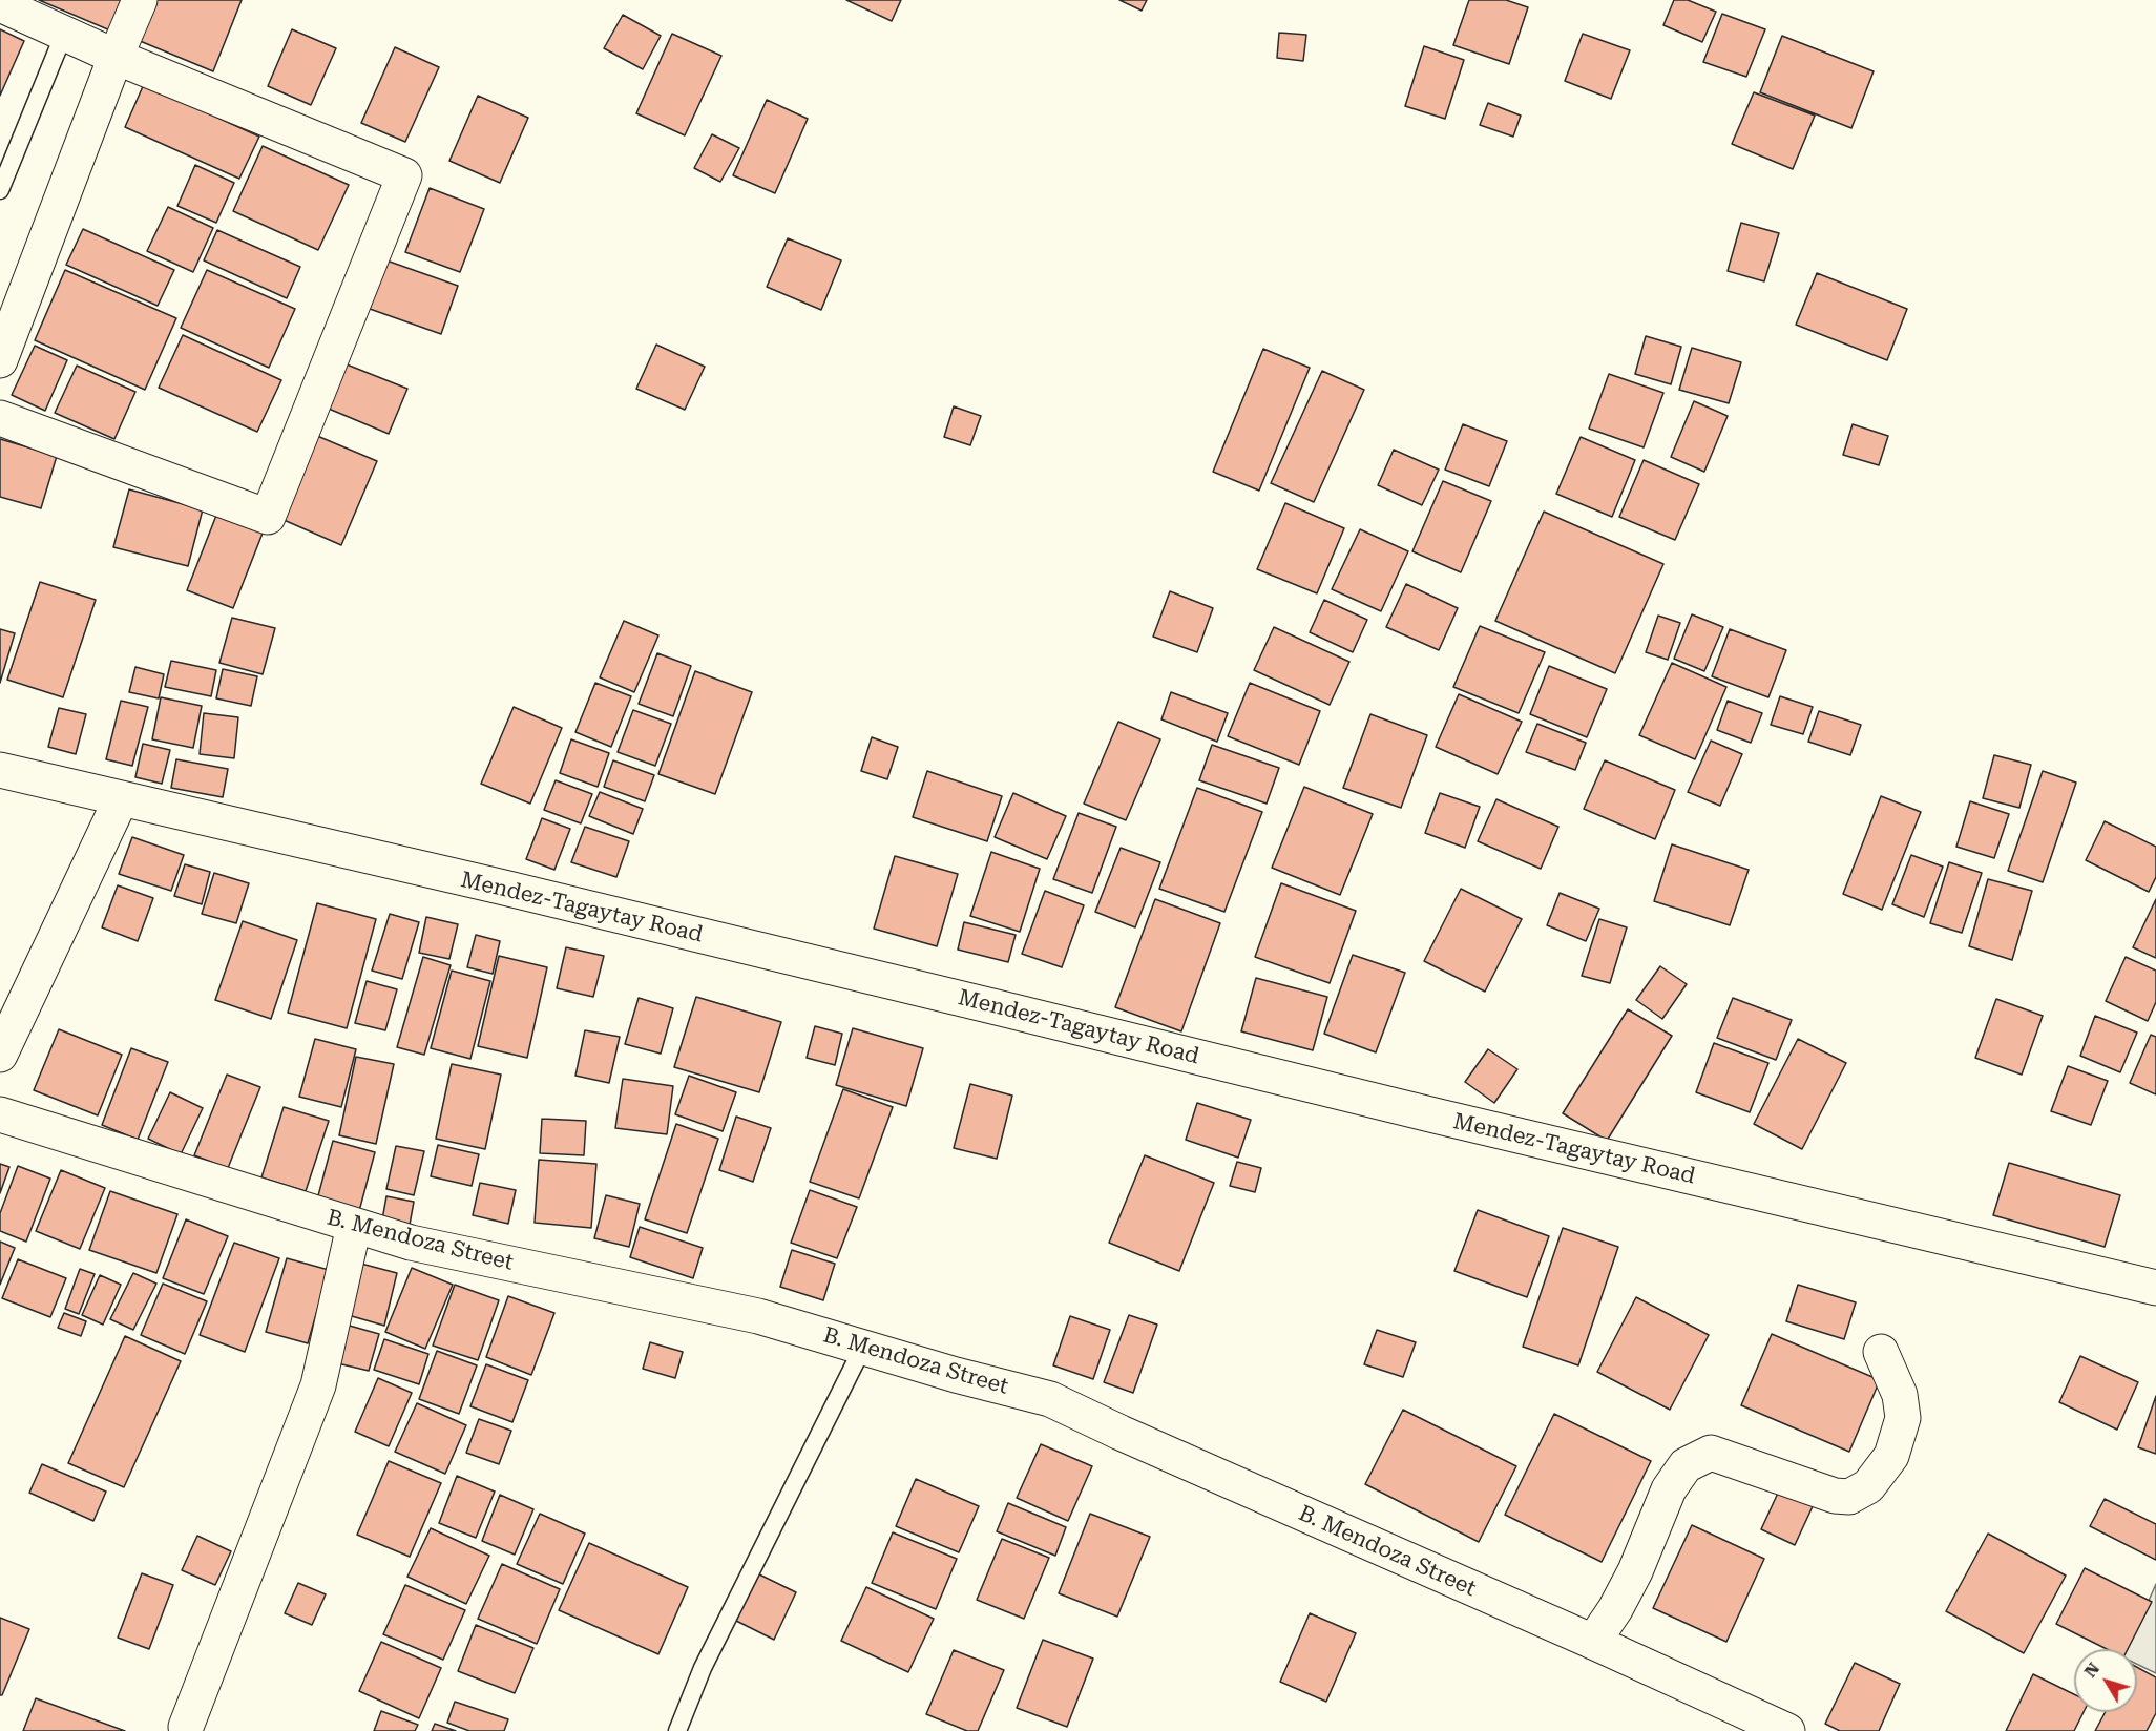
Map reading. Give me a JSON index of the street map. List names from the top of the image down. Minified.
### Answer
{"streets":{"street":["Mendez-Tagaytay Road","B. Mendoza Street"]},"north":"top left"}
